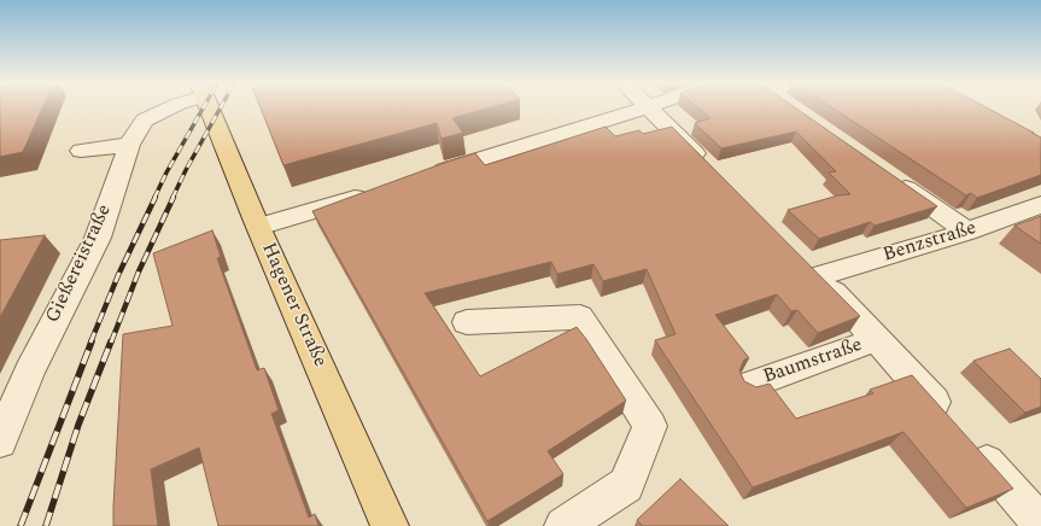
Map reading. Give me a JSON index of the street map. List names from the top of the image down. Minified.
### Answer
{"streets":{"main road":["Hagener Straße"],"street":["Benzstraße","Gießereistraße","Baumstraße"]}}
